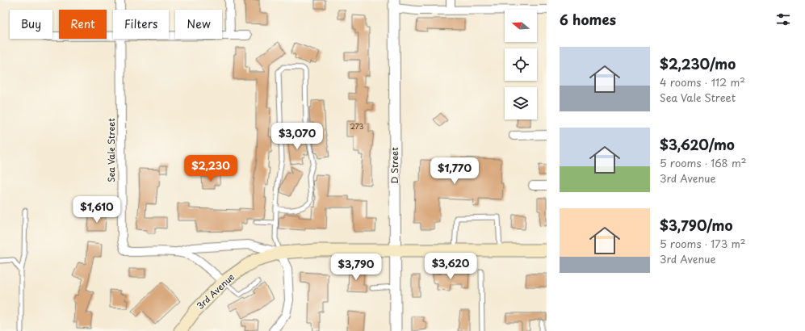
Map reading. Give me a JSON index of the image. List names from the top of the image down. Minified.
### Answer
{"streets":{"main road":["3rd Avenue"],"street":["Sea Vale Street","D Street"]},"crossings":[["Sea Vale Street","3rd Avenue"],["D Street","3rd Avenue"]],"house_numbers":["273"],"north":"left","page":{"heading":"6 homes","chip":["Buy","Rent","Filters","New"],"list":[{"name":"$2,230/mo","note":"4 rooms · 112 m² · Sea Vale Street"},{"name":"$3,620/mo","note":"5 rooms · 168 m² · 3rd Avenue"},{"name":"$3,790/mo","note":"5 rooms · 173 m² · 3rd Avenue"}],"price":["$3,070","$2,230","$1,770","$1,610","$3,620","$3,790"]}}
